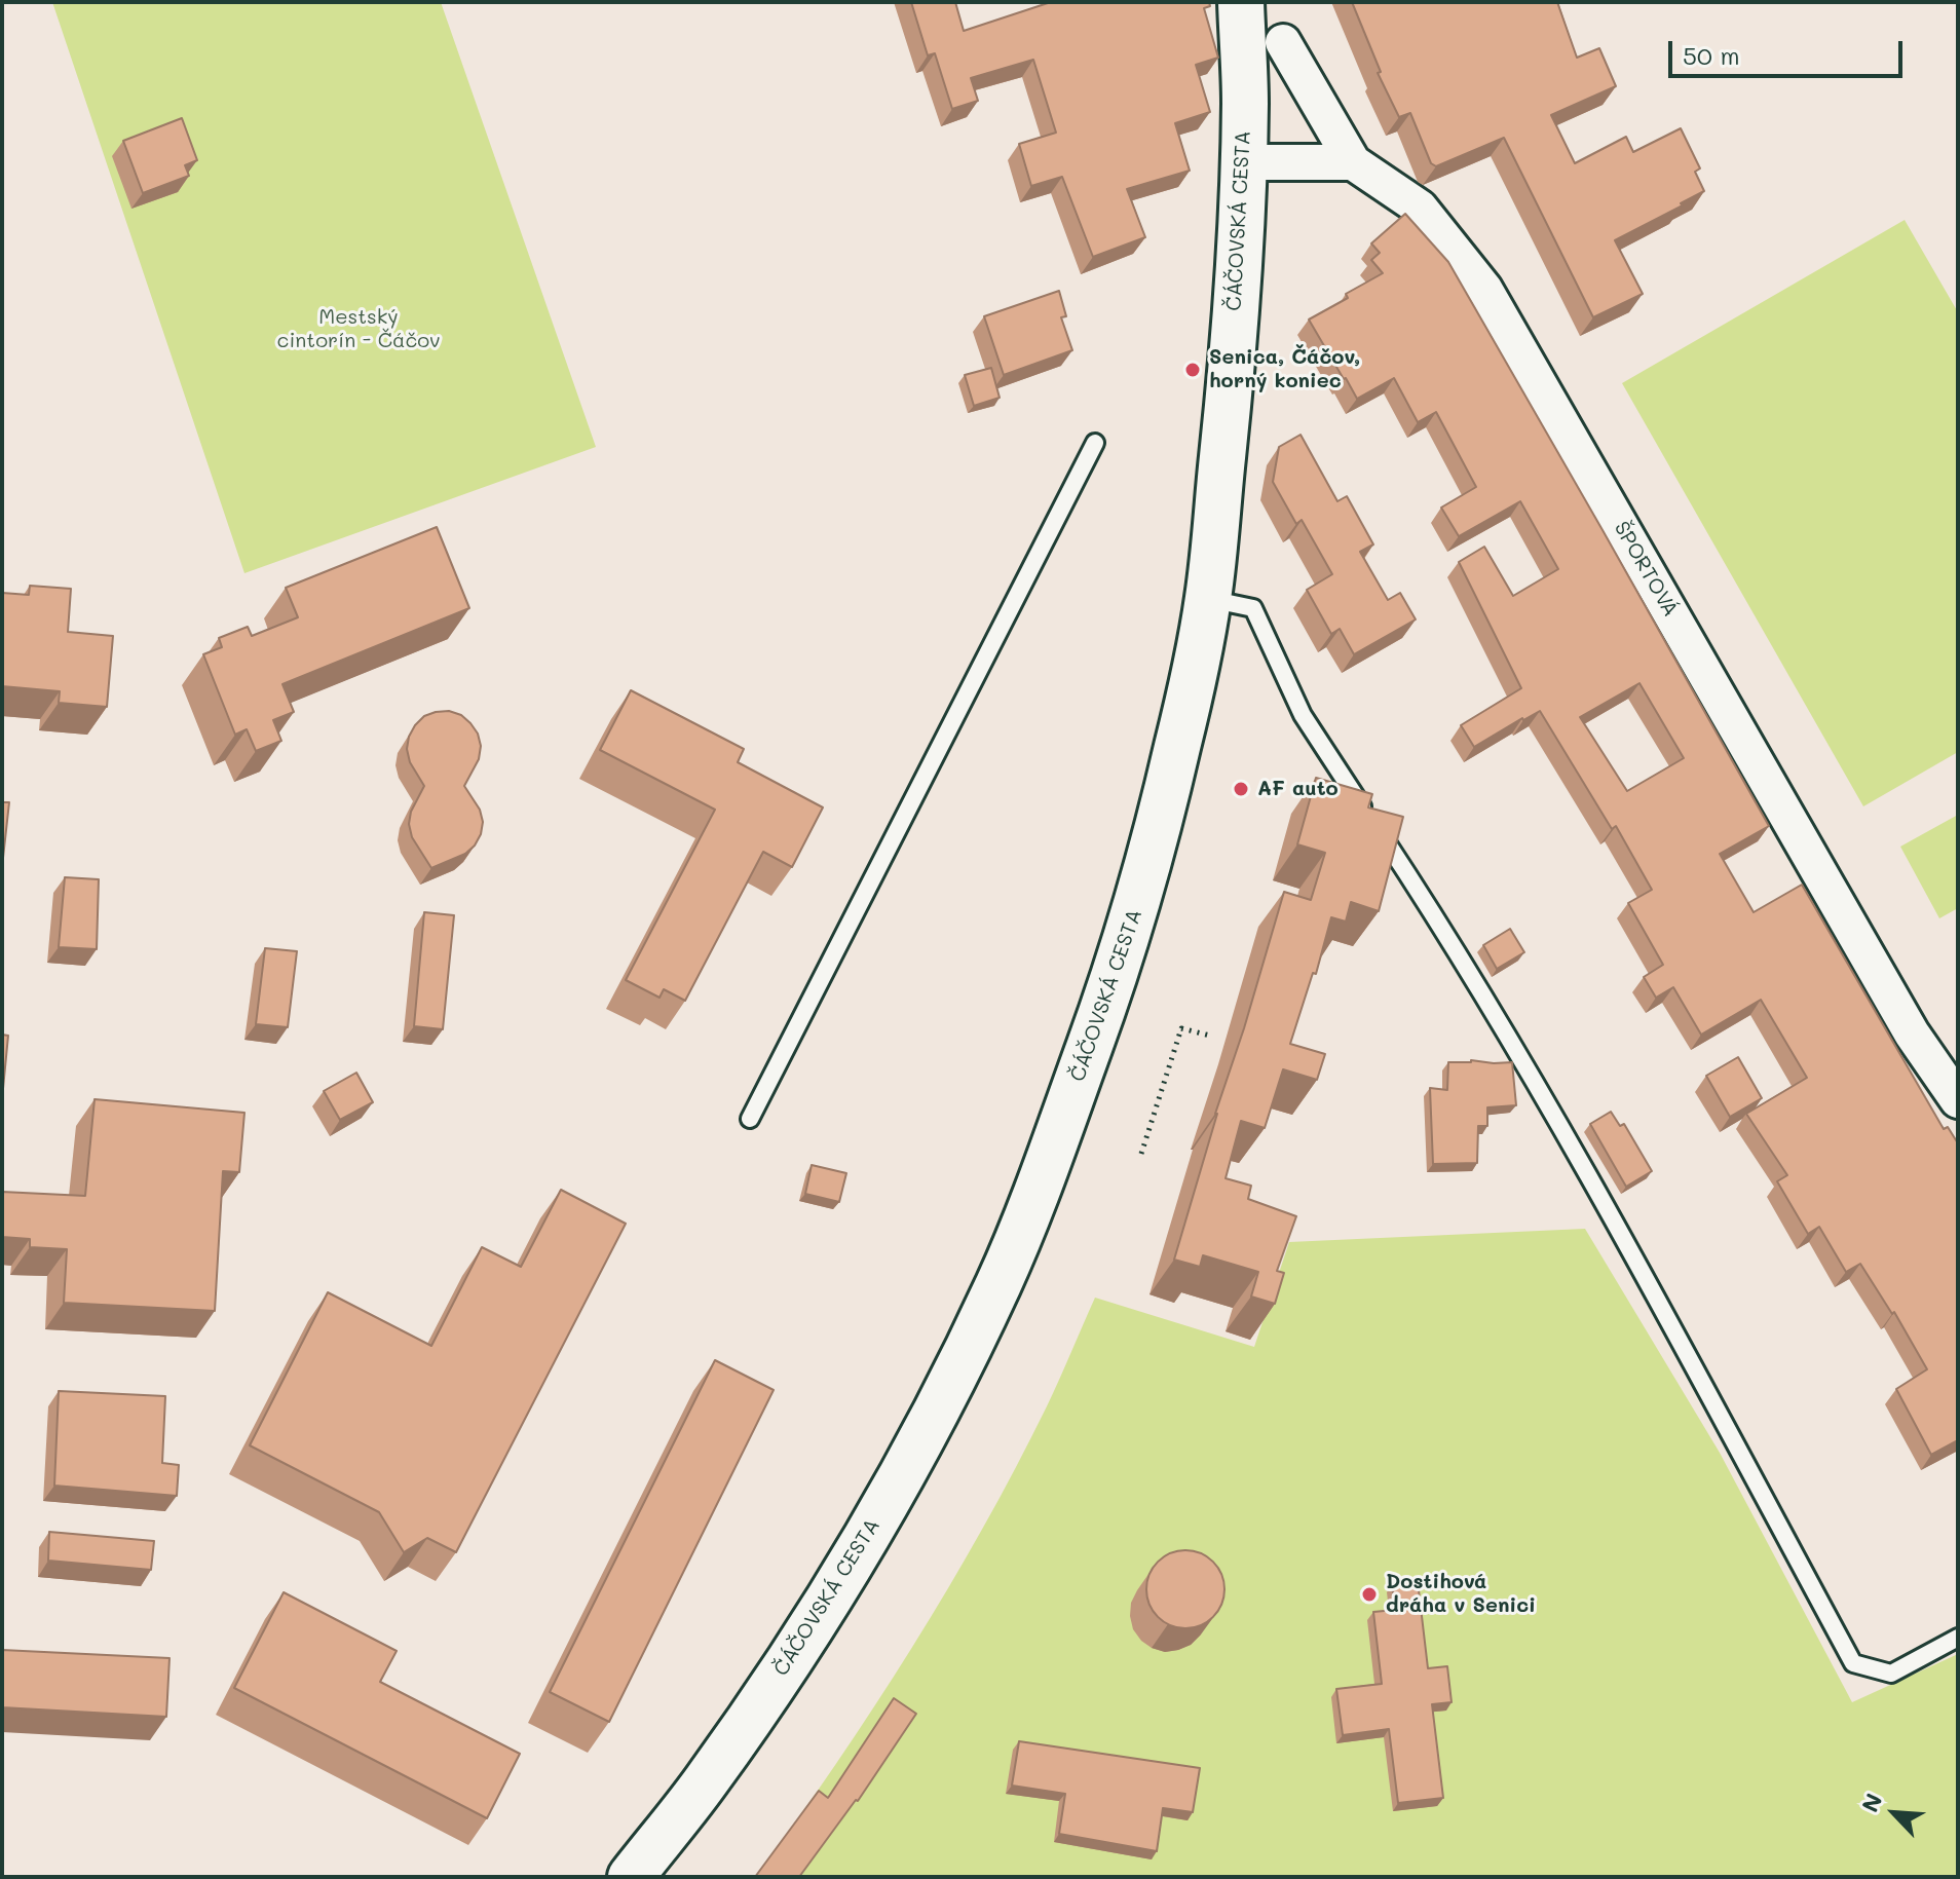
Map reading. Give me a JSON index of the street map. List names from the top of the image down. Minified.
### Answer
{"streets":{"main road":["ČÁČOVSKÁ CESTA"],"street":["ŠPORTOVÁ"]},"parks":["Mestský cintorín - Čáčov"],"places":["Senica, Čáčov, horný koniec","AF auto","Dostihová dráha v Senici"],"scale_bar":"50 m","north":"top left"}
